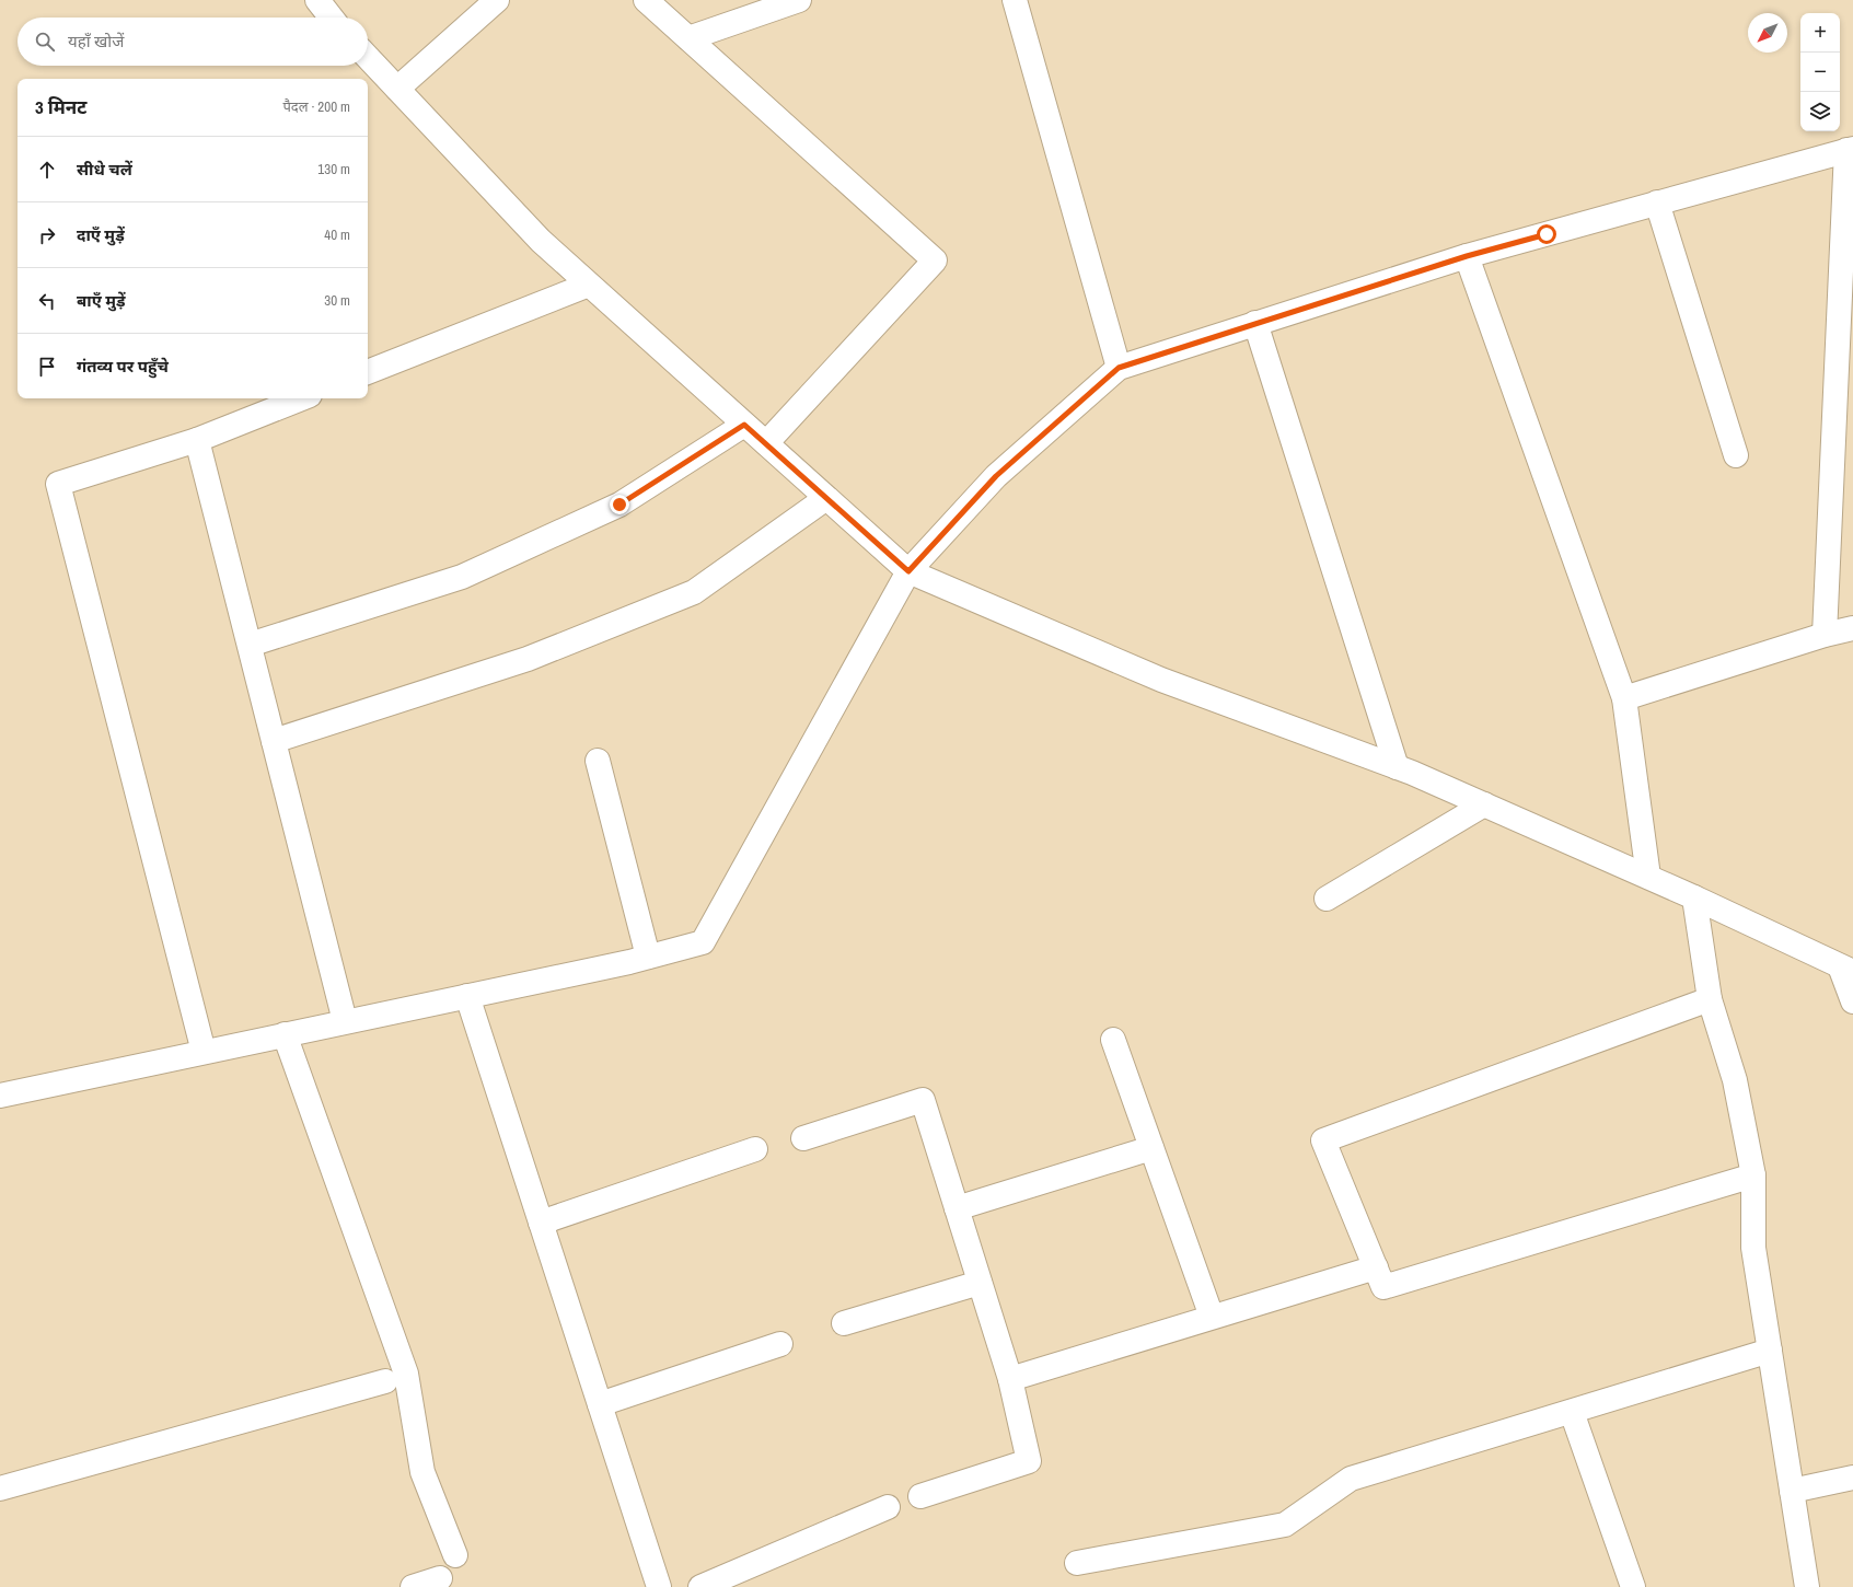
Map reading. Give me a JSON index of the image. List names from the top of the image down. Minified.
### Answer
{"north":"bottom left","page":{"map_buttons":["+","−"],"search":"यहाँ खोजें","heading":["3 मिनट","पैदल · 200 m"],"list":[["सीधे चलें","130 m"],["दाएँ मुड़ें","40 m"],["बाएँ मुड़ें","30 m"],"गंतव्य पर पहुँचे"]}}
